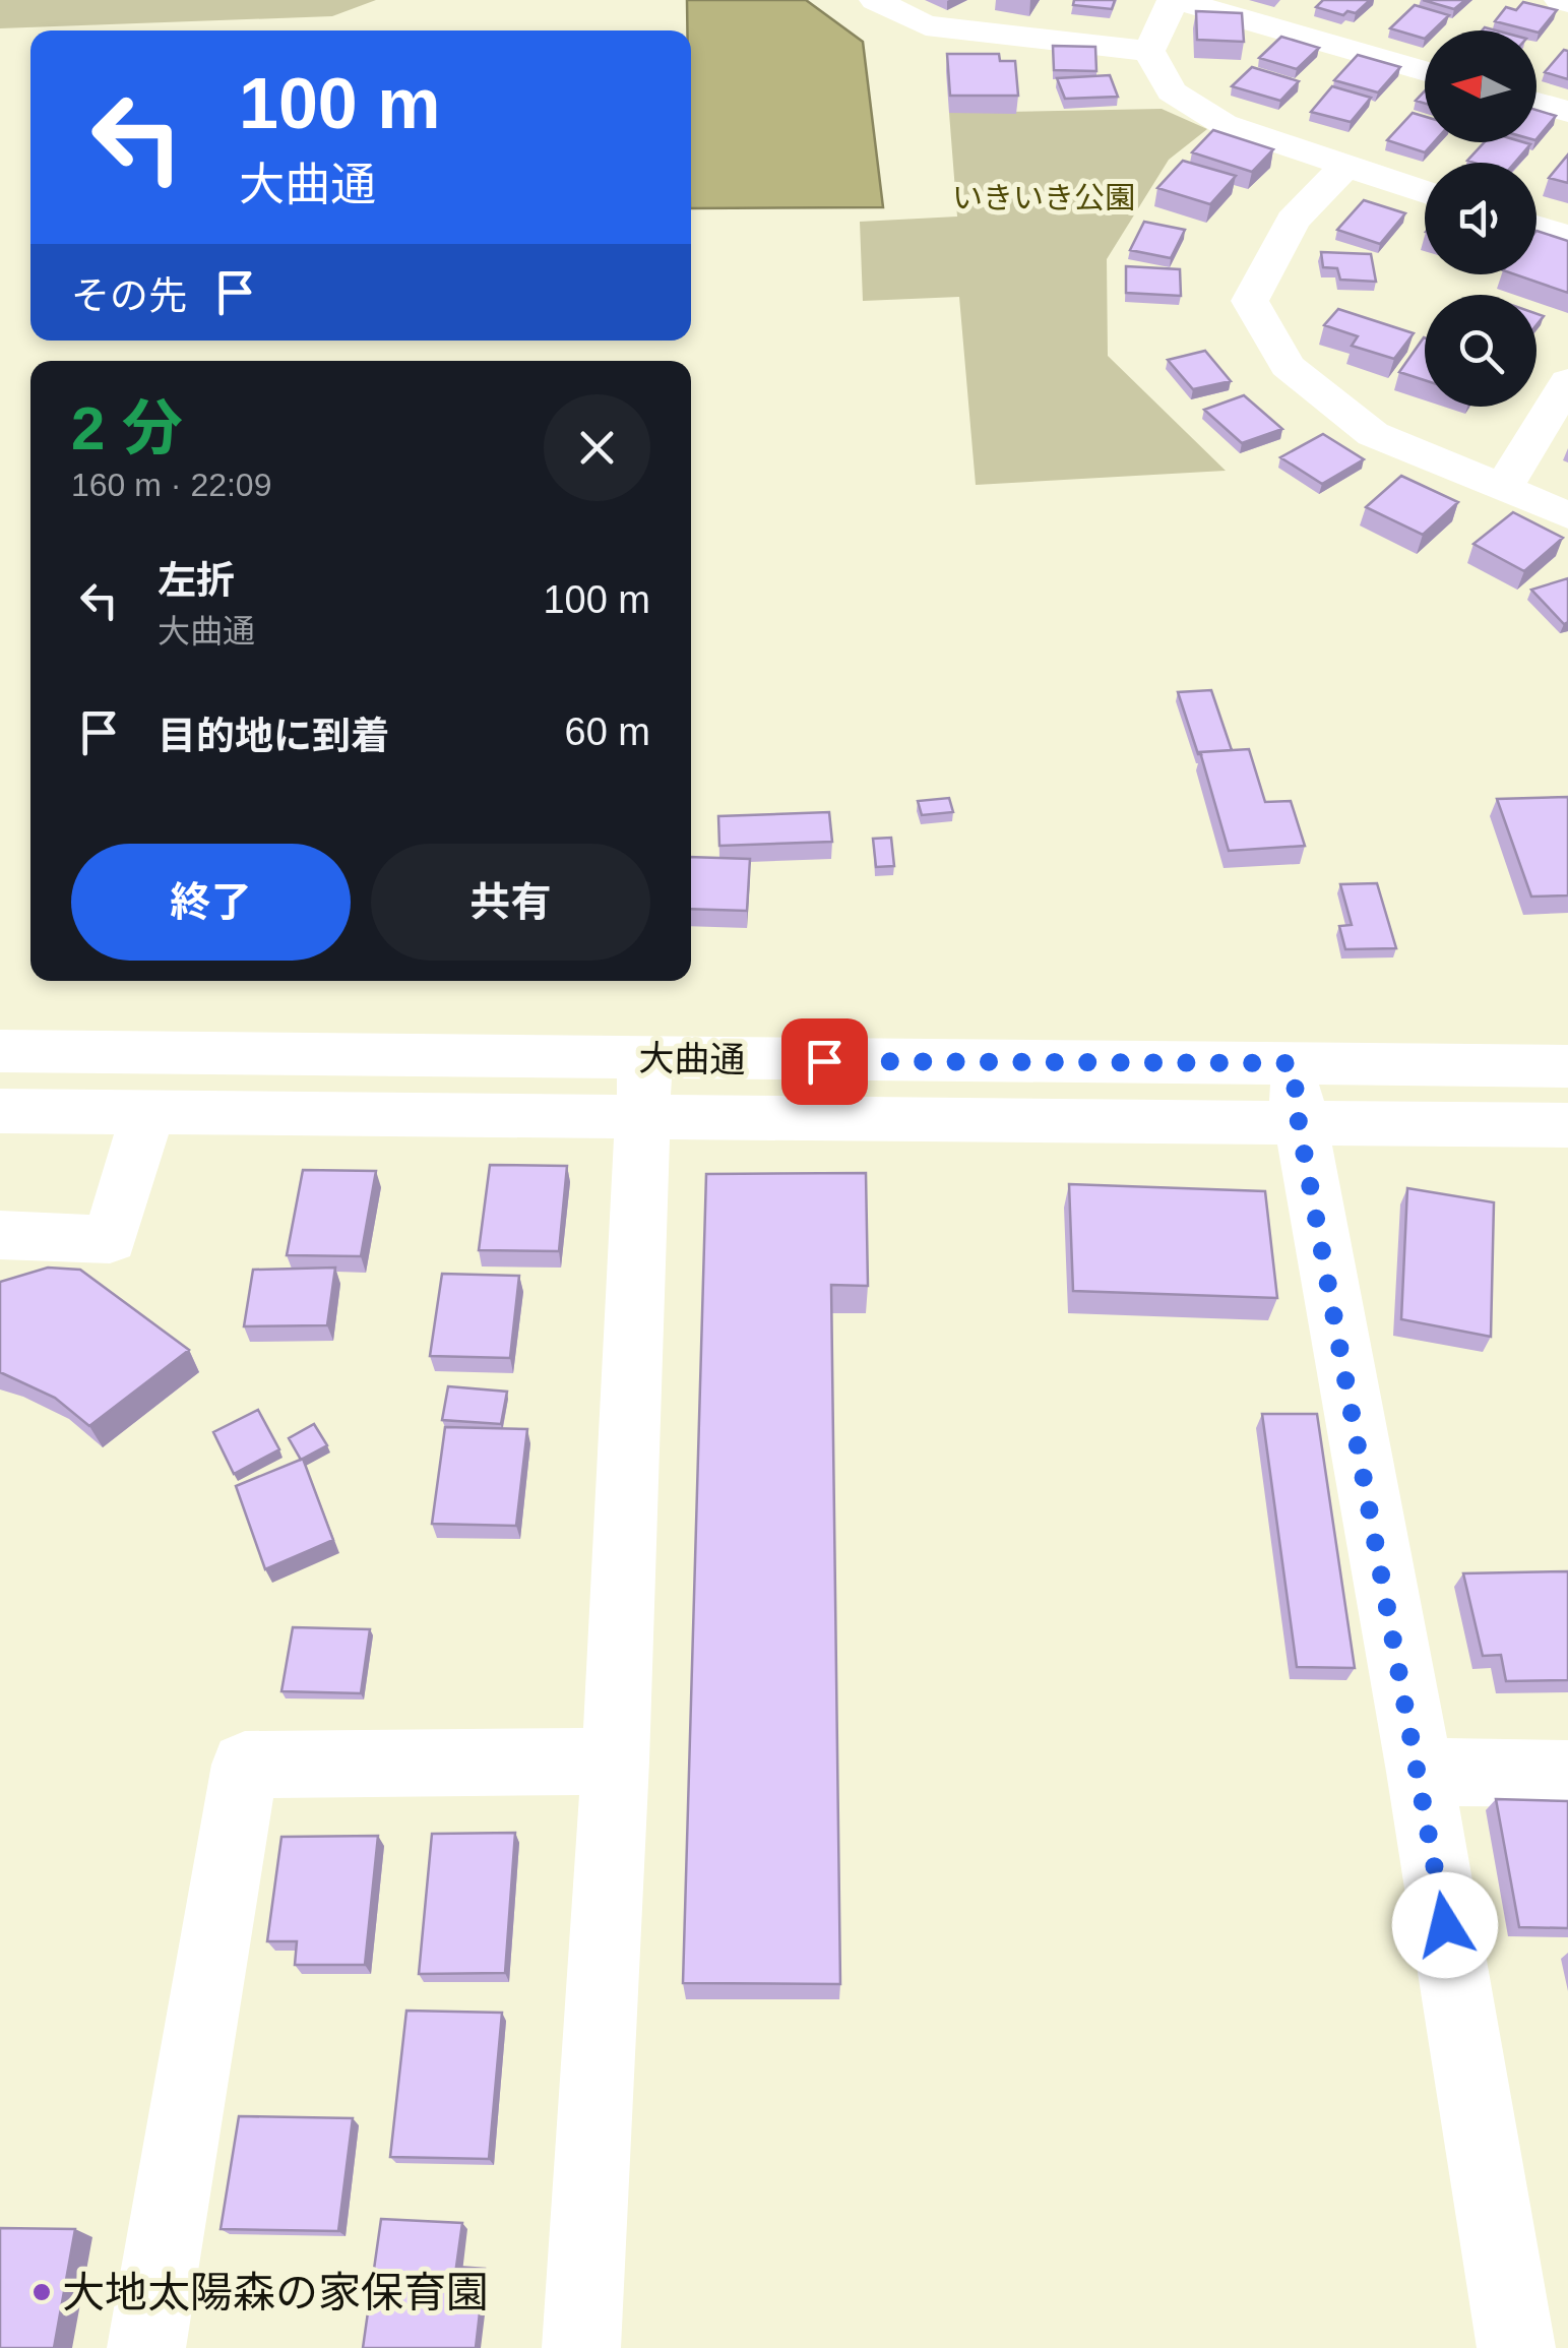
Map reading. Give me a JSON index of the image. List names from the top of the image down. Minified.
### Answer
{"streets":{"street":["大曲通"]},"parks":["いきいき公園"],"places":["大地太陽森の家保育園"],"north":"left","page":{"turn":["100 m","大曲通"],"then":"その先","heading":["2 分","160 m · 22:09"],"list":[{"name":"左折","note":"大曲通","value":"100 m"},{"name":"目的地に到着","value":"60 m"}],"buttons":["終了","共有"]}}
